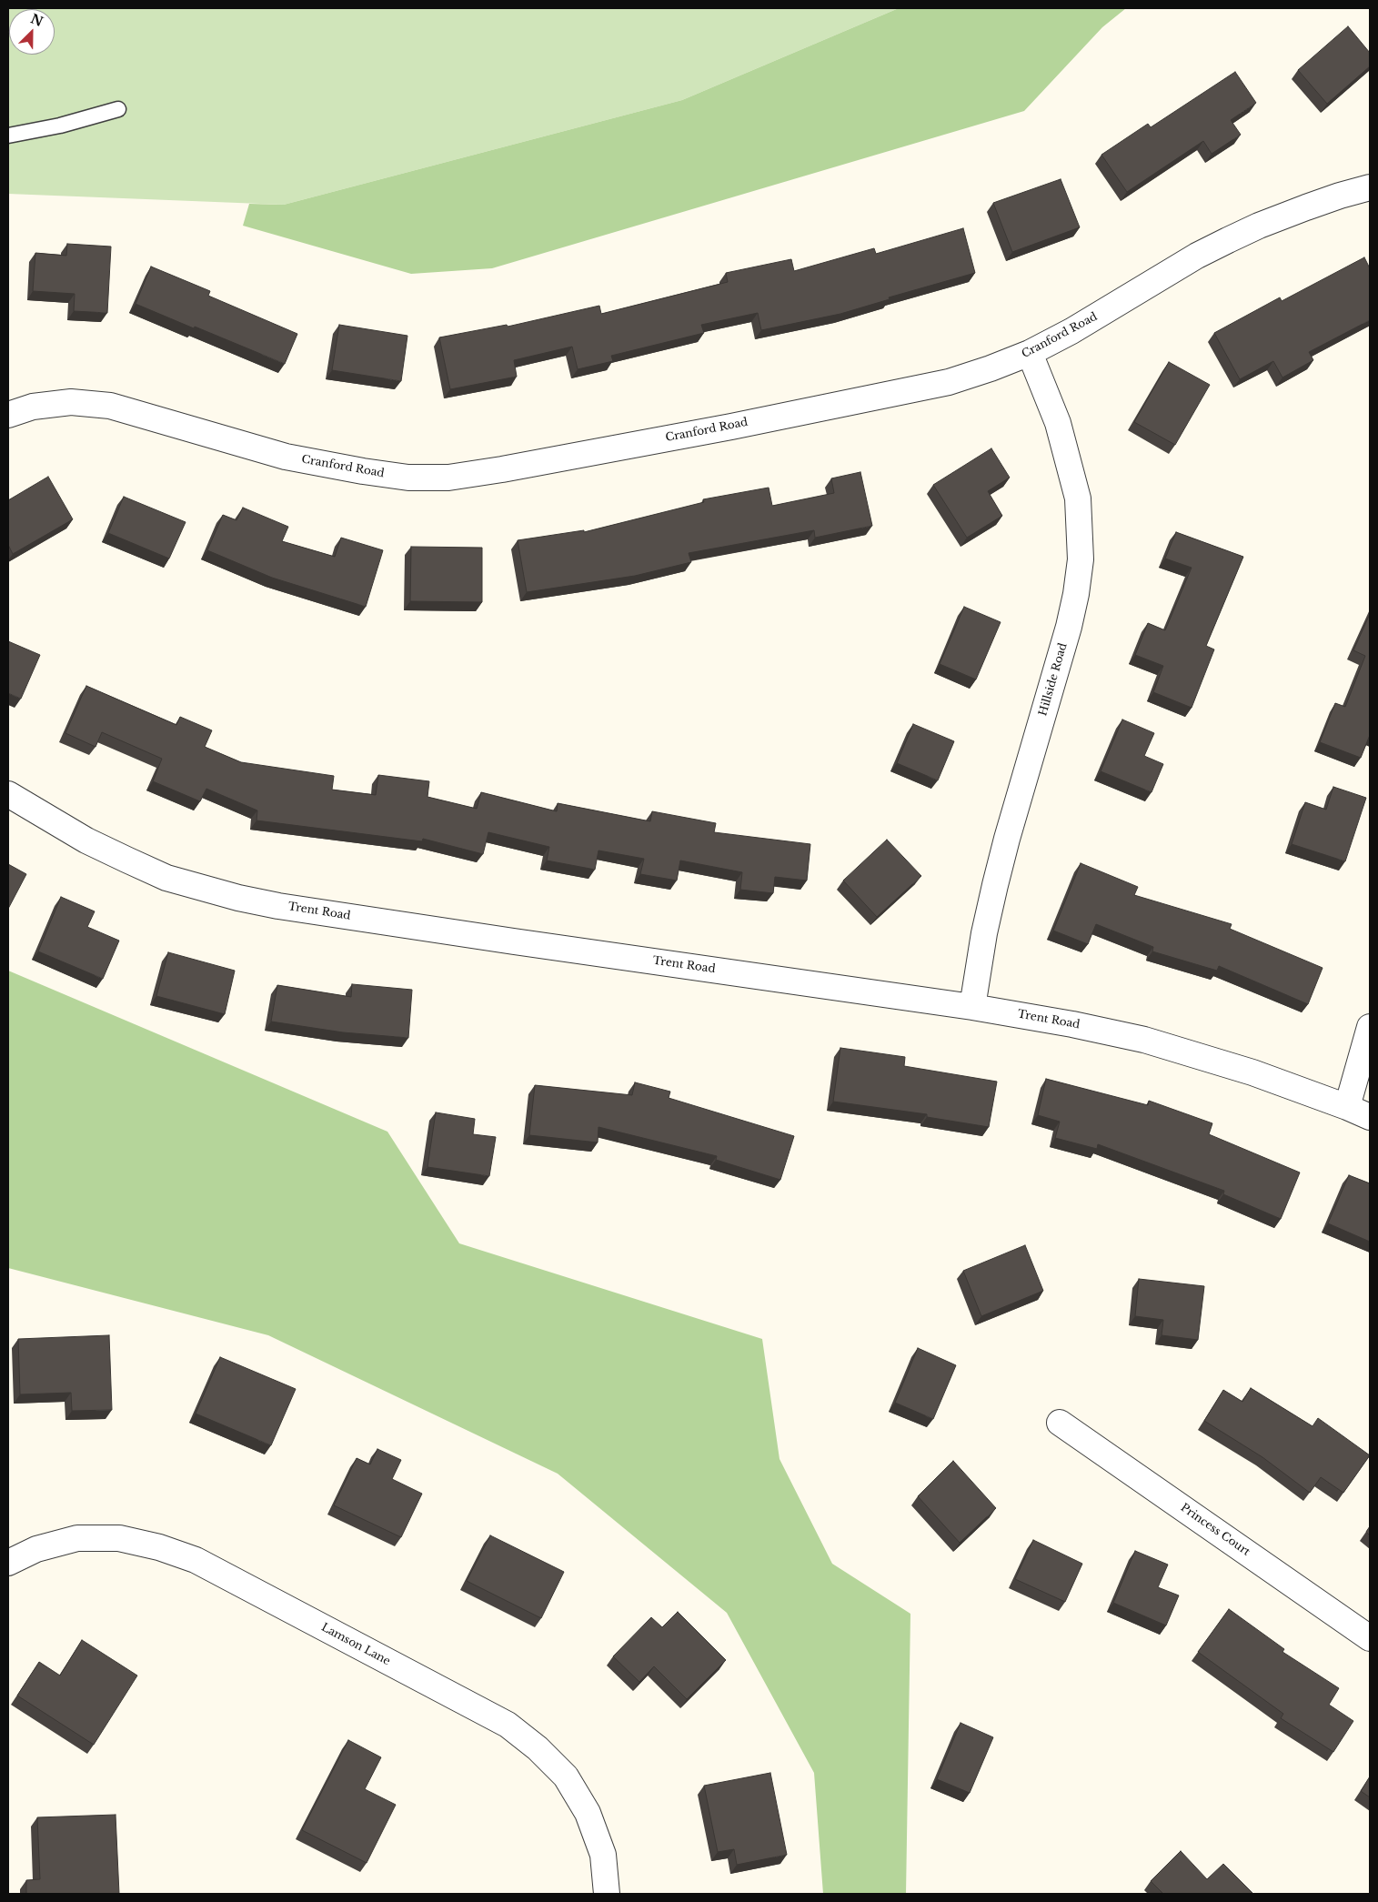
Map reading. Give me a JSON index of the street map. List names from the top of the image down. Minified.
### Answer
{"streets":{"street":["Cranford Road","Hillside Road","Trent Road","Princess Court","Lamson Lane"]},"crossings":[["Cranford Road","Hillside Road"],["Hillside Road","Trent Road"]],"north":"top right"}
